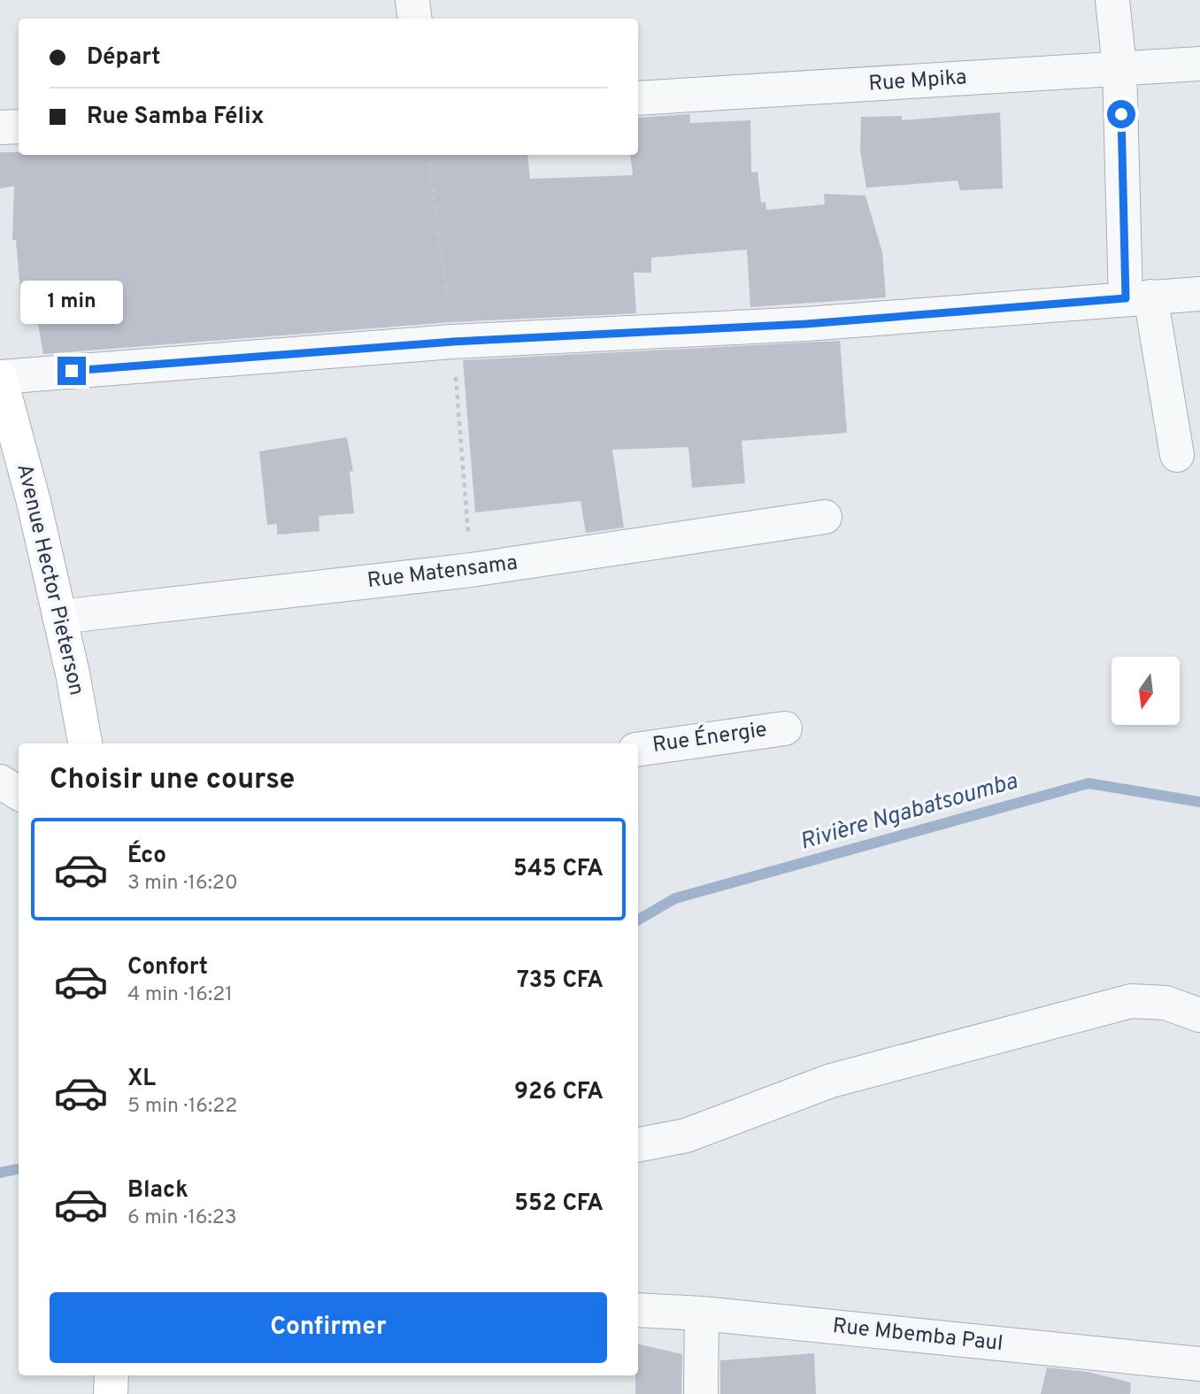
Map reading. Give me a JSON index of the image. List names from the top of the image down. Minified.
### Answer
{"streets":{"street":["Rue Mpika","Rue Matensama","Avenue Hector Pieterson","Rue Énergie","Rue Mbemba Paul"]},"crossings":[["Rue Matensama","Avenue Hector Pieterson"]],"water":["Rivière Ngabatsoumba"],"north":"bottom","page":{"banner":["Départ","Rue Samba Félix"],"bubble":"1 min","heading":"Choisir une course","list":[{"name":"Éco","note":"3 min · 16:20","value":"545 CFA"},{"name":"Confort","note":"4 min · 16:21","value":"735 CFA"},{"name":"XL","note":"5 min · 16:22","value":"926 CFA"},{"name":"Black","note":"6 min · 16:23","value":"552 CFA"}],"buttons":"Confirmer"}}
